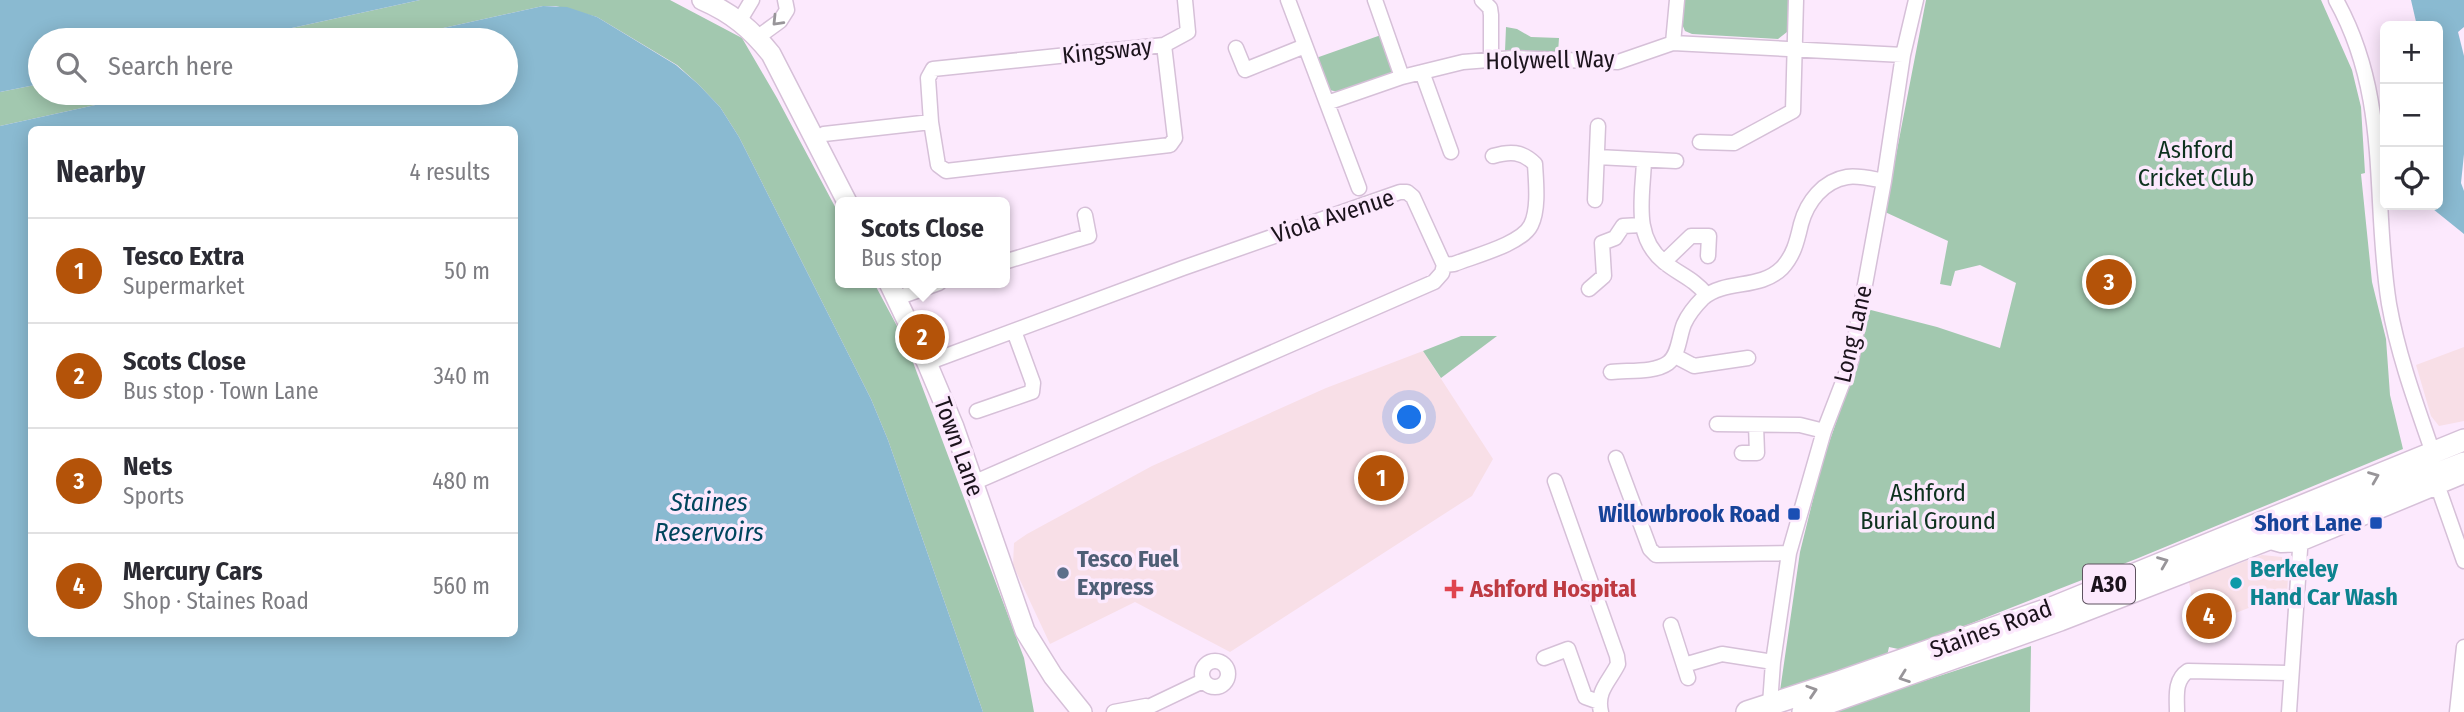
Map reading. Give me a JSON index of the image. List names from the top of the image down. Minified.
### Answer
{"streets":{"highway":["A30","Staines Road"],"main road":["Town Lane"],"street":["Kingsway","Holywell Way","Viola Avenue","Long Lane"]},"crossings":[["Holywell Way","Long Lane"],["Viola Avenue","Town Lane"],["Long Lane","Staines Road"]],"water":["Staines Reservoirs"],"parks":["Ashford Cricket Club","Ashford Burial Ground"],"places":{"transit":["Willowbrook Road","Short Lane"],"other":["Tesco Fuel Express","Berkeley Hand Car Wash"],"health":["Ashford Hospital"]},"page":{"map_buttons":["+","−"],"search":"Search here","heading":["Nearby","4 results"],"popup":["Scots Close","Bus stop"],"list":[{"mark":"1","name":"Tesco Extra","note":"Supermarket","value":"50 m"},{"mark":"2","name":"Scots Close","note":"Bus stop · Town Lane","value":"340 m"},{"mark":"3","name":"Nets","note":"Sports","value":"480 m"},{"mark":"4","name":"Mercury Cars","note":"Shop · Staines Road","value":"560 m"}],"pins":["3","2","1","4"]}}
